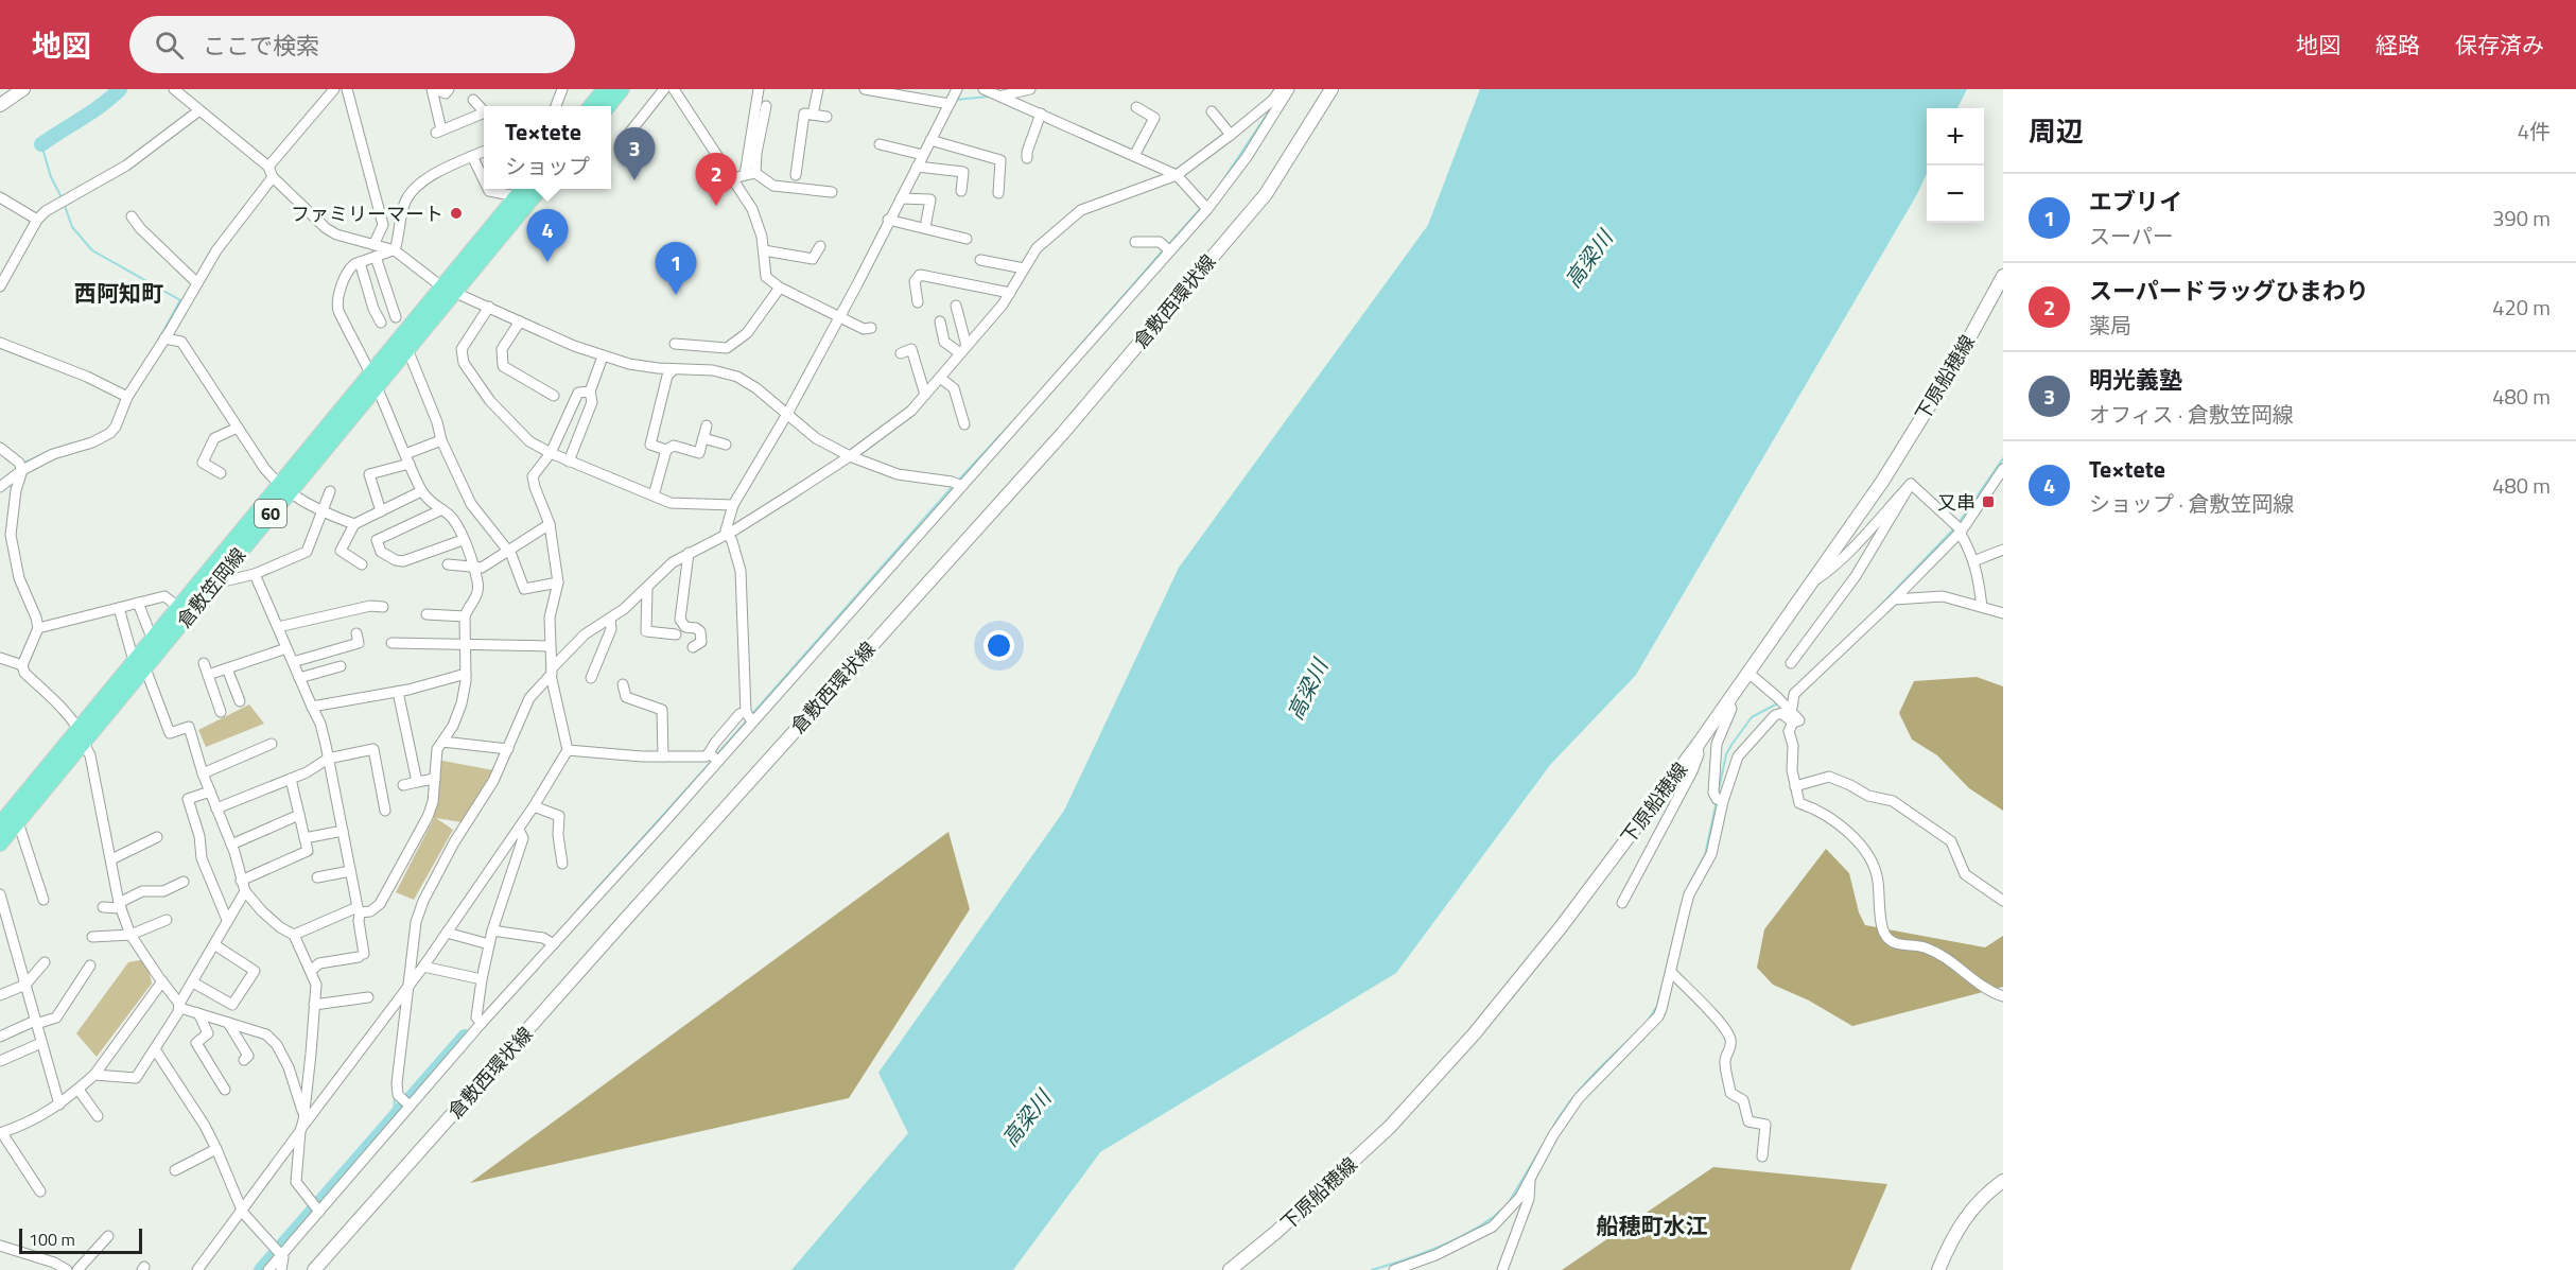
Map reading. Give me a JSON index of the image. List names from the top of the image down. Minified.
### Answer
{"streets":{"main road":["倉敷西環状線","下原船穂線","60","倉敷笠岡線"]},"districts":["西阿知町","船穂町水江"],"water":["高梁川"],"places":{"other":["ファミリーマート"],"transit":["又串"]},"scale_bar":"100 m","page":{"header":"地図","search":"ここで検索","nav":["地図","経路","保存済み"],"heading":["周辺","4件"],"popup":["Te×tete","ショップ"],"map_buttons":["+","−"],"pins":["3","2","4","1"],"list":[{"mark":"1","name":"エブリイ","note":"スーパー","value":"390 m"},{"mark":"2","name":"スーパードラッグひまわり","note":"薬局","value":"420 m"},{"mark":"3","name":"明光義塾","note":"オフィス · 倉敷笠岡線","value":"480 m"},{"mark":"4","name":"Te×tete","note":"ショップ · 倉敷笠岡線","value":"480 m"}],"scale":"100 m"}}
